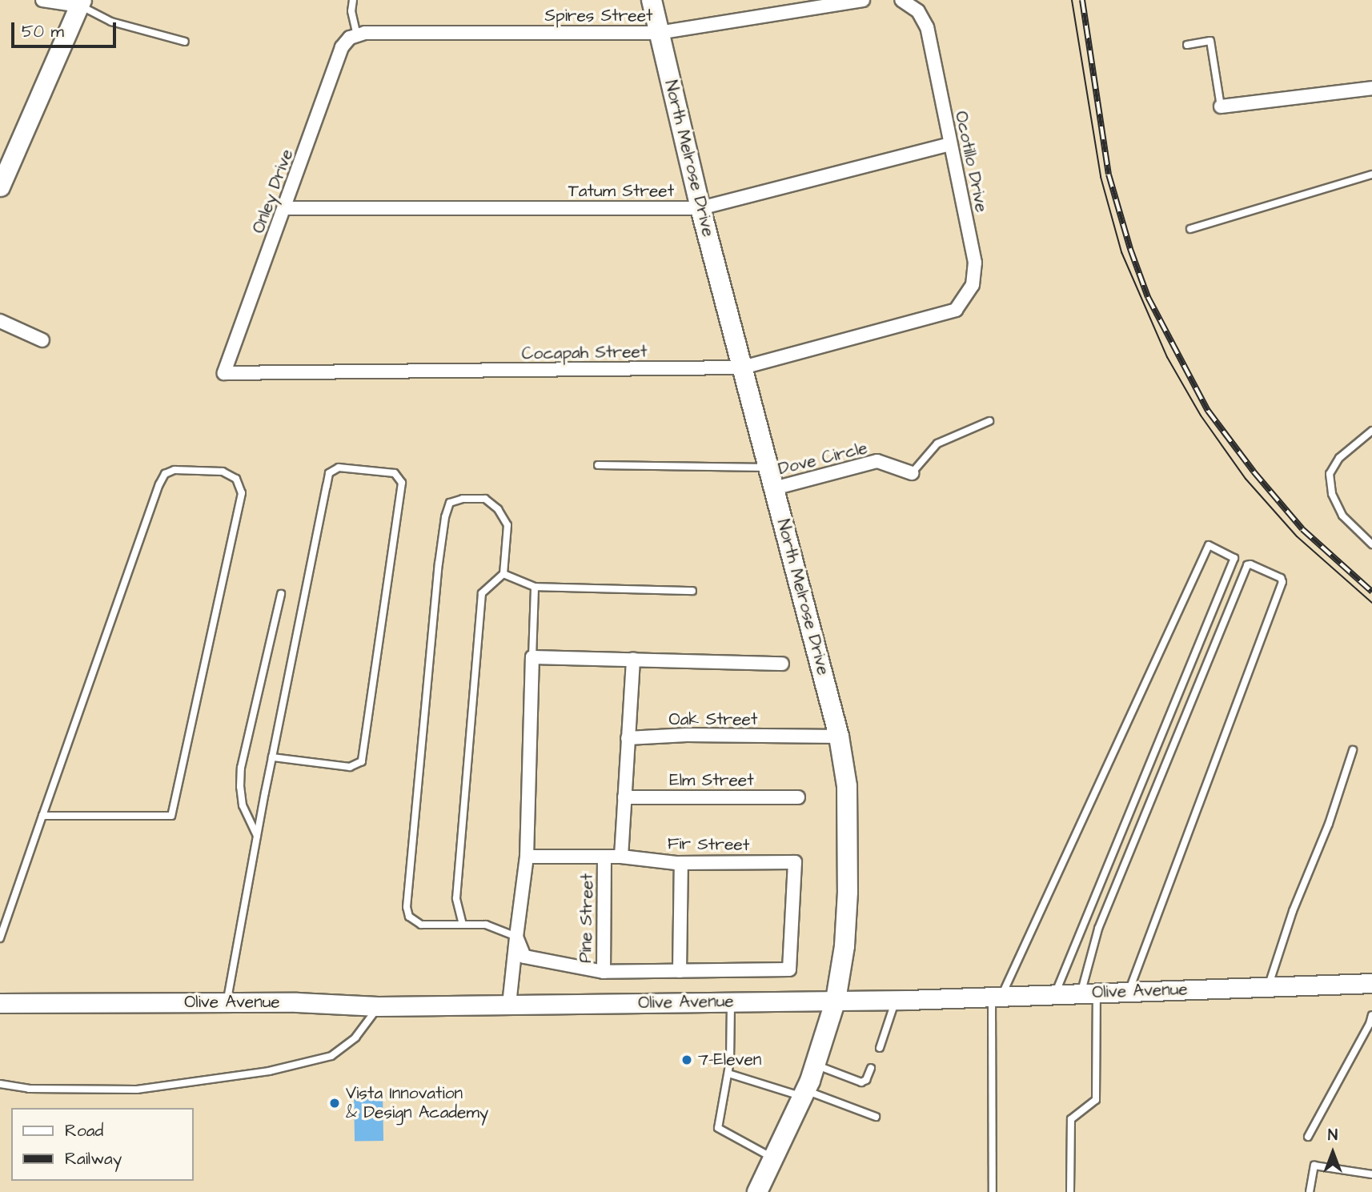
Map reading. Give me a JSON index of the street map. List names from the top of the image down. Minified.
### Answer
{"streets":{"main road":["North Melrose Drive","Olive Avenue"],"street":["Spires Street","Ocotillo Drive","Onley Drive","Tatum Street","Cocapah Street","Dove Circle","Oak Street","Elm Street","Fir Street","Pine Street"]},"crossings":[["Spires Street","North Melrose Drive"],["Spires Street","Onley Drive"],["North Melrose Drive","Tatum Street"],["North Melrose Drive","Cocapah Street"],["North Melrose Drive","Dove Circle"],["North Melrose Drive","Oak Street"],["North Melrose Drive","Olive Avenue"],["Ocotillo Drive","Tatum Street"],["Ocotillo Drive","Cocapah Street"],["Onley Drive","Tatum Street"],["Onley Drive","Cocapah Street"],["Fir Street","Pine Street"]],"places":["7-Eleven","Vista Innovation & Design Academy"],"legend":["Road","Railway"],"scale_bar":"50 m","north":"top"}
